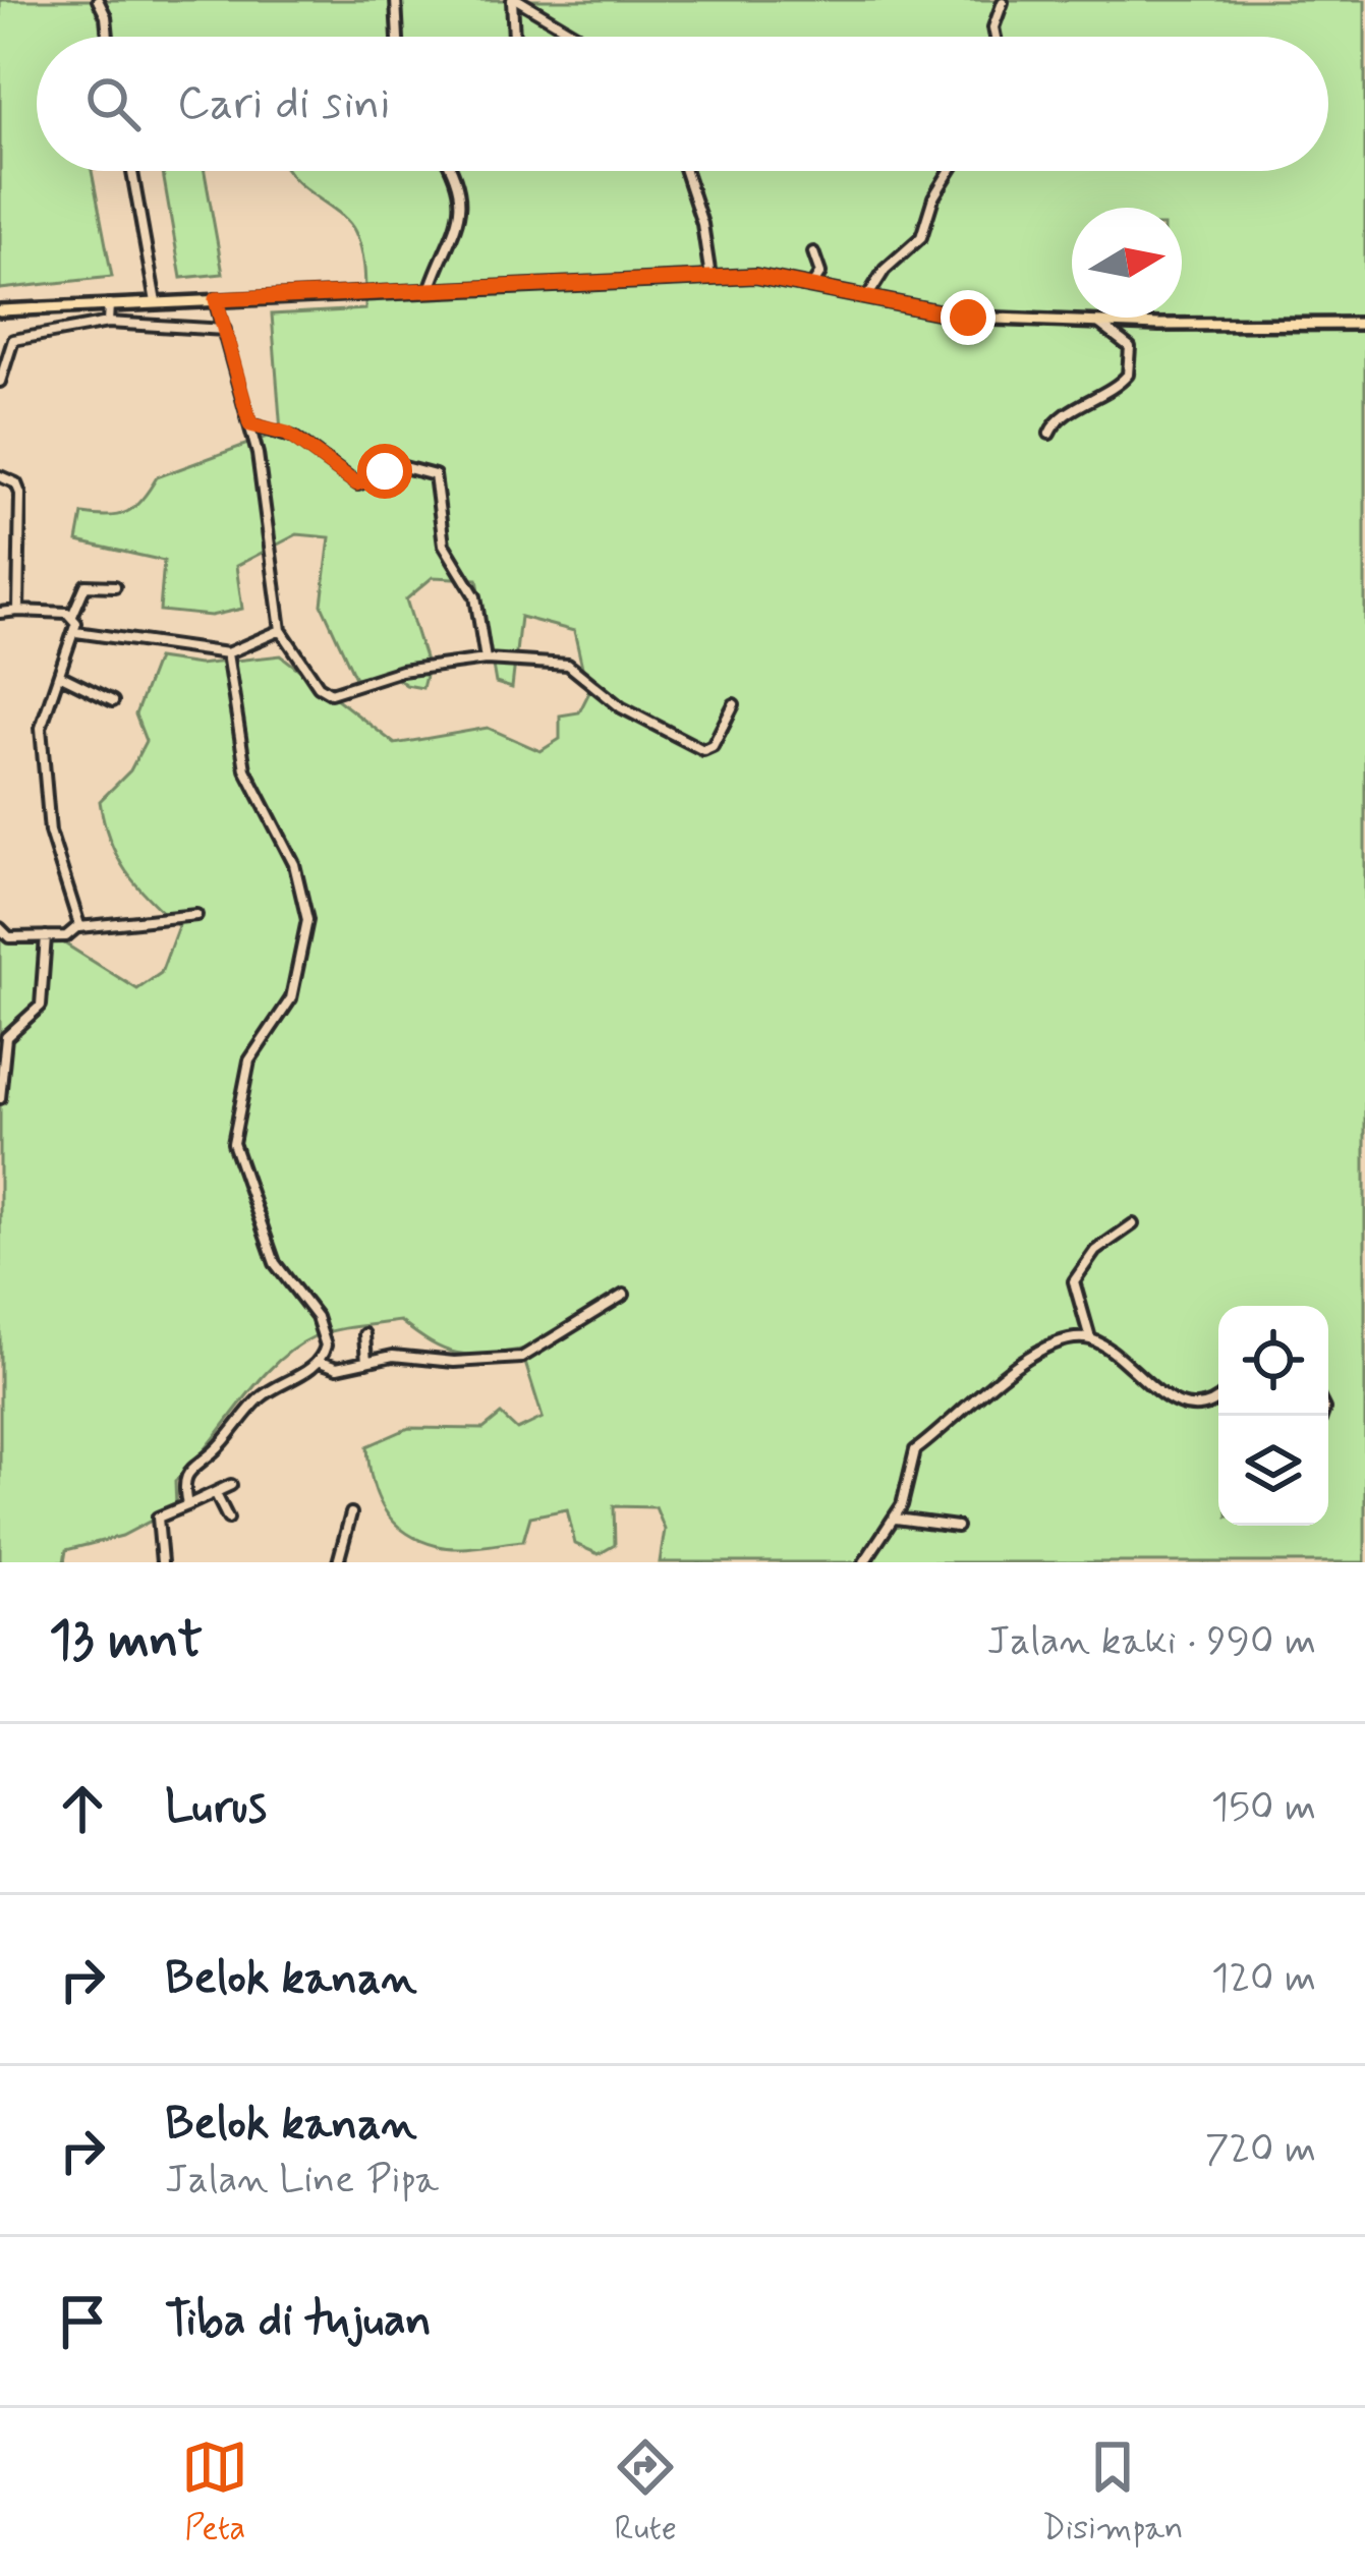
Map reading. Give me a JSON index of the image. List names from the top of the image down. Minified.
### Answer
{"north":"right","page":{"search":"Cari di sini","heading":["13 mnt","Jalan kaki · 990 m"],"list":[["Lurus","150 m"],["Belok kanan","120 m"],["Belok kanan","Jalan Line Pipa","720 m"],"Tiba di tujuan"],"nav":["Peta","Rute","Disimpan"]}}
